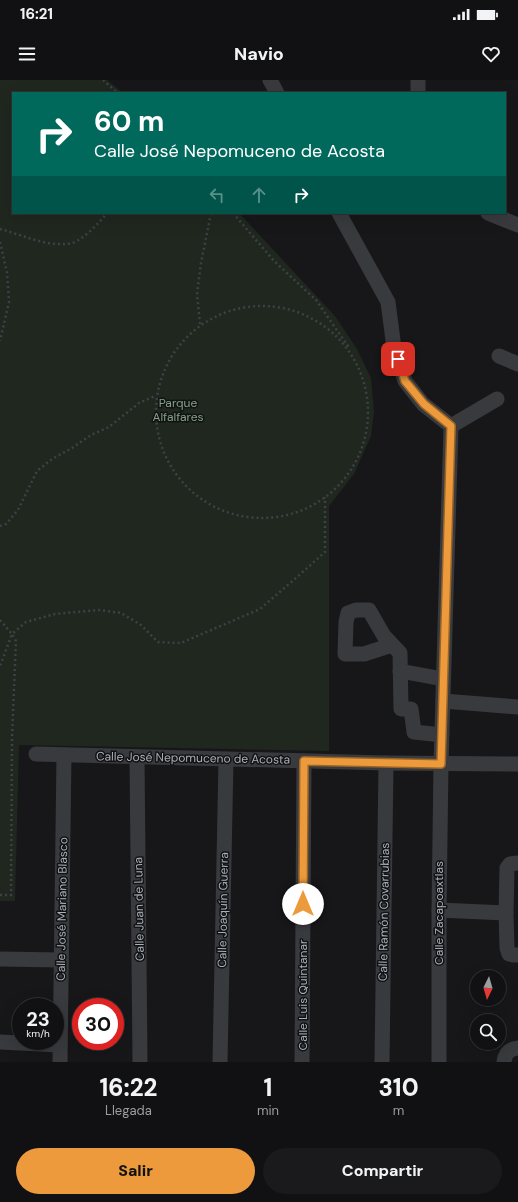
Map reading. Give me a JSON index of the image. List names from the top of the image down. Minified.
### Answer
{"streets":{"street":["Calle José Nepomuceno de Acosta","Calle José Mariano Blasco","Calle Juan de Luna","Calle Joaquín Guerra","Calle Ramón Covarrubias","Calle Zacapoaxtlas","Calle Luis Quintanar"]},"crossings":[["Calle José Nepomuceno de Acosta","Calle José Mariano Blasco"],["Calle José Nepomuceno de Acosta","Calle Juan de Luna"],["Calle José Nepomuceno de Acosta","Calle Joaquín Guerra"],["Calle José Nepomuceno de Acosta","Calle Ramón Covarrubias"],["Calle José Nepomuceno de Acosta","Calle Zacapoaxtlas"],["Calle José Nepomuceno de Acosta","Calle Luis Quintanar"]],"parks":["Parque Alfalfares"],"north":"bottom","page":{"status":"16:21","header":"Navio","turn":["60 m","Calle José Nepomuceno de Acosta"],"speed":"23 km/h","limit":"30","eta":["16:22","Llegada","1","min","310","m"],"buttons":["Salir","Compartir"]}}
